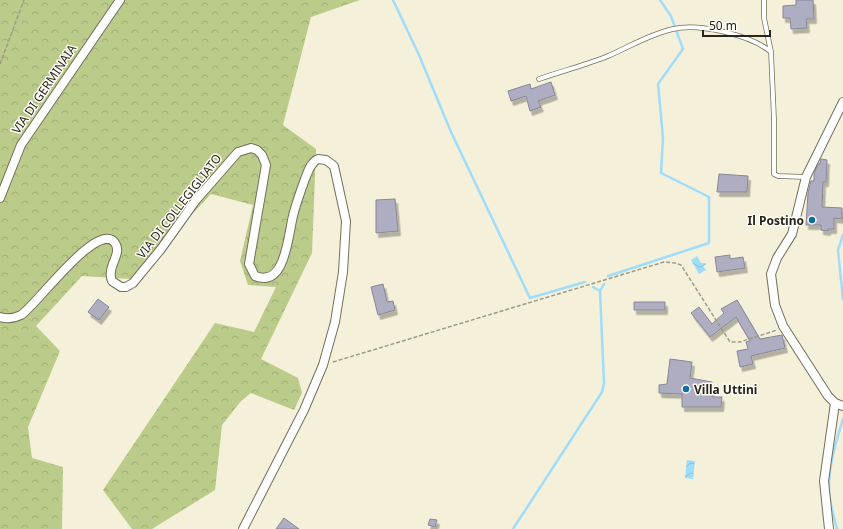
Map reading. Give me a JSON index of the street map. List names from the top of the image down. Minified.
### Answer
{"streets":{"street":["VIA DI GERMINAIA","VIA DI COLLEGIGLIATO"]},"places":["Il Postino","Villa Uttini"],"scale_bar":"50 m"}
